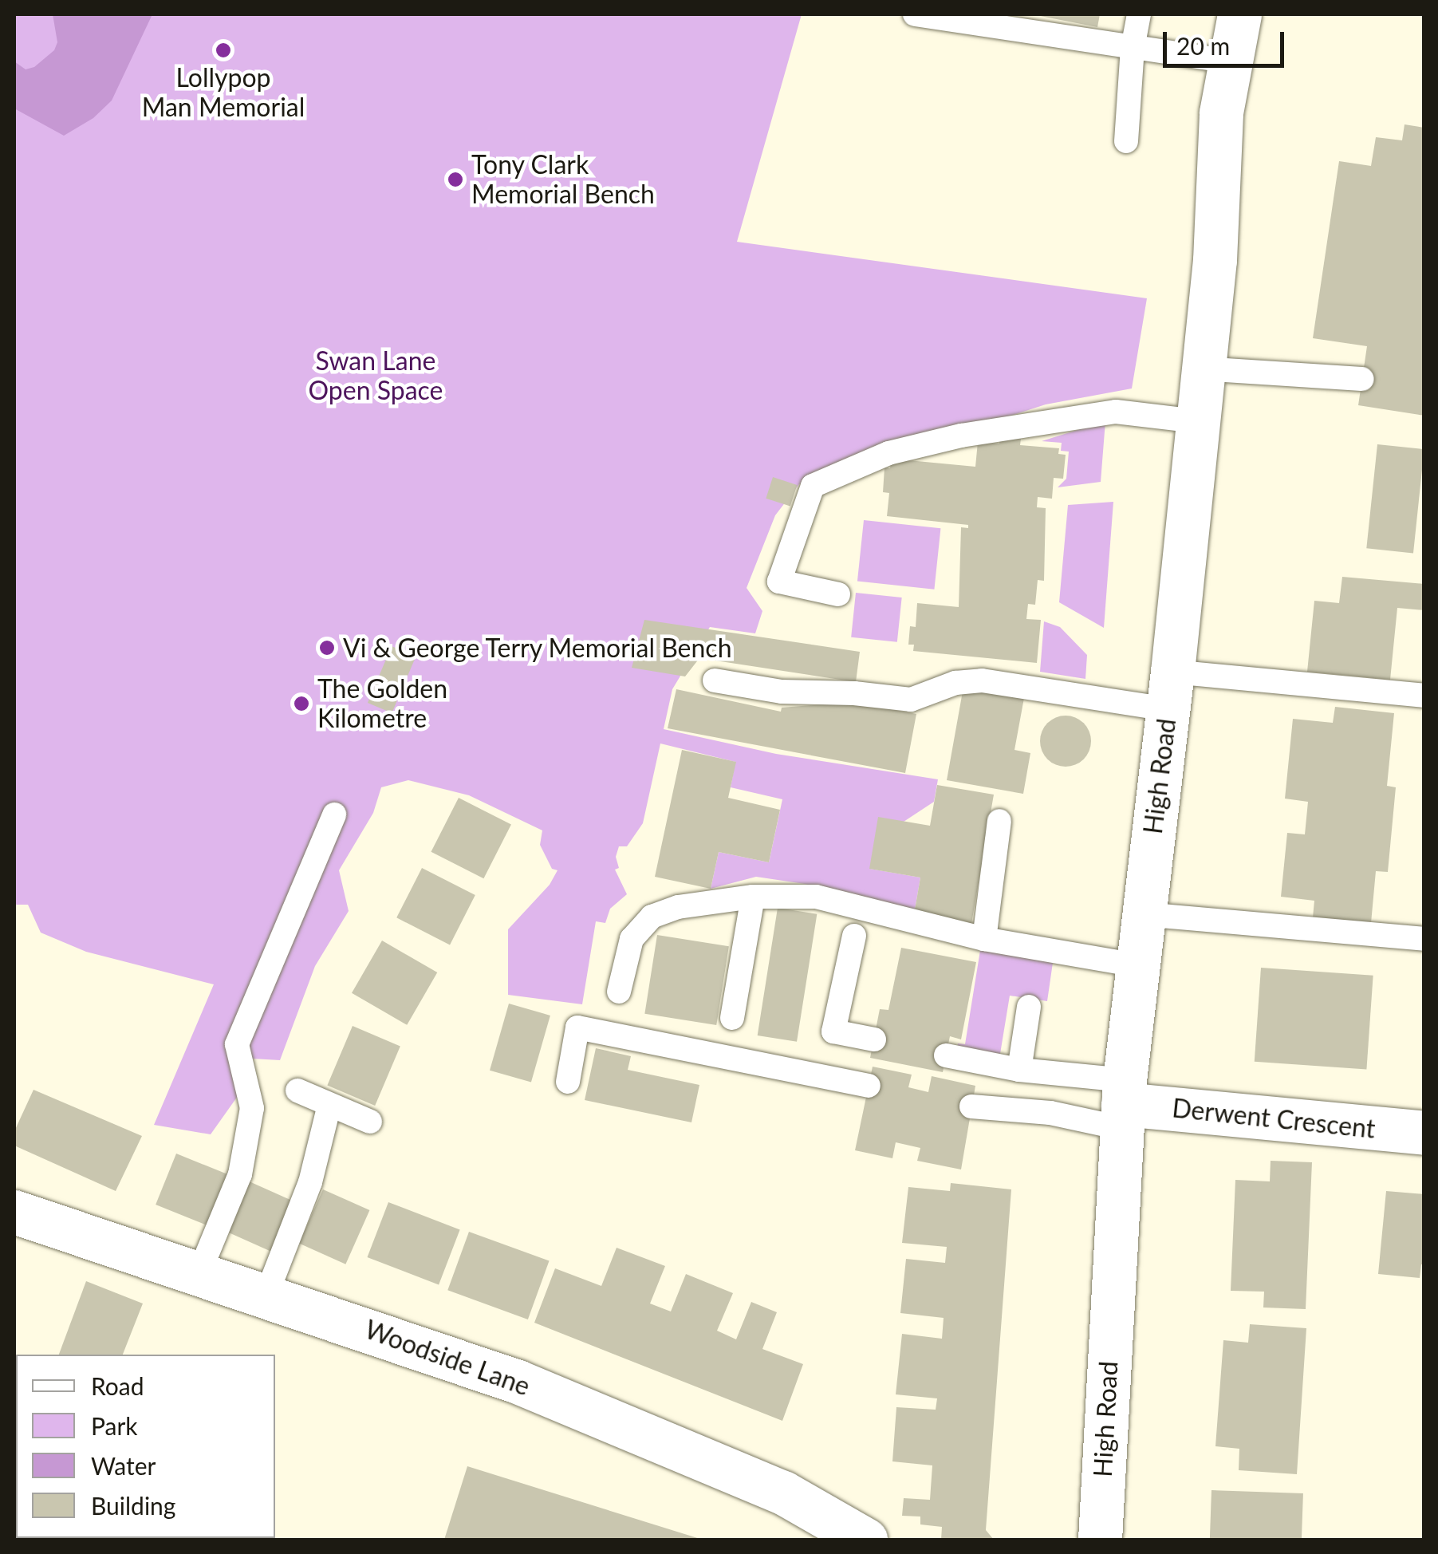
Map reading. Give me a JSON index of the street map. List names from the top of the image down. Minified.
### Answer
{"streets":{"main road":["High Road","Derwent Crescent","Woodside Lane"]},"crossings":[["High Road","Derwent Crescent"]],"parks":["Swan Lane Open Space"],"places":["Lollypop Man Memorial","Tony Clark Memorial Bench","Vi & George Terry Memorial Bench","The Golden Kilometre"],"legend":["Road","Park","Water","Building"],"scale_bar":"20 m"}
